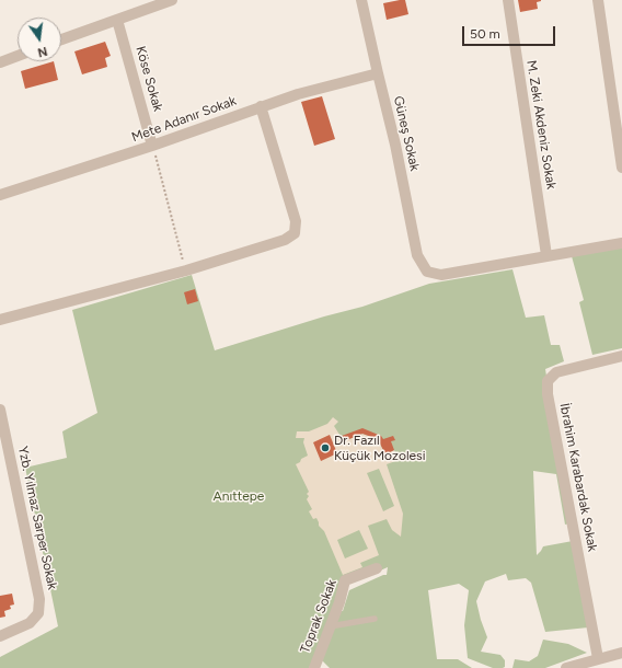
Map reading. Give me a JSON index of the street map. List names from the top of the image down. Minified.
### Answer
{"streets":{"street":["Köse Sokak","Mete Adanır Sokak","M. Zeki Akdeniz Sokak","Güneş Sokak","İbrahim Karabardak Sokak","Yzb. Yılmaz Sarper Sokak","Toprak Sokak"]},"crossings":[["Köse Sokak","Mete Adanır Sokak"],["Mete Adanır Sokak","Güneş Sokak"],["M. Zeki Akdeniz Sokak","Güneş Sokak"]],"parks":["Anıttepe"],"places":["Dr. Fazıl Küçük Mozolesi"],"scale_bar":"50 m","north":"bottom"}
